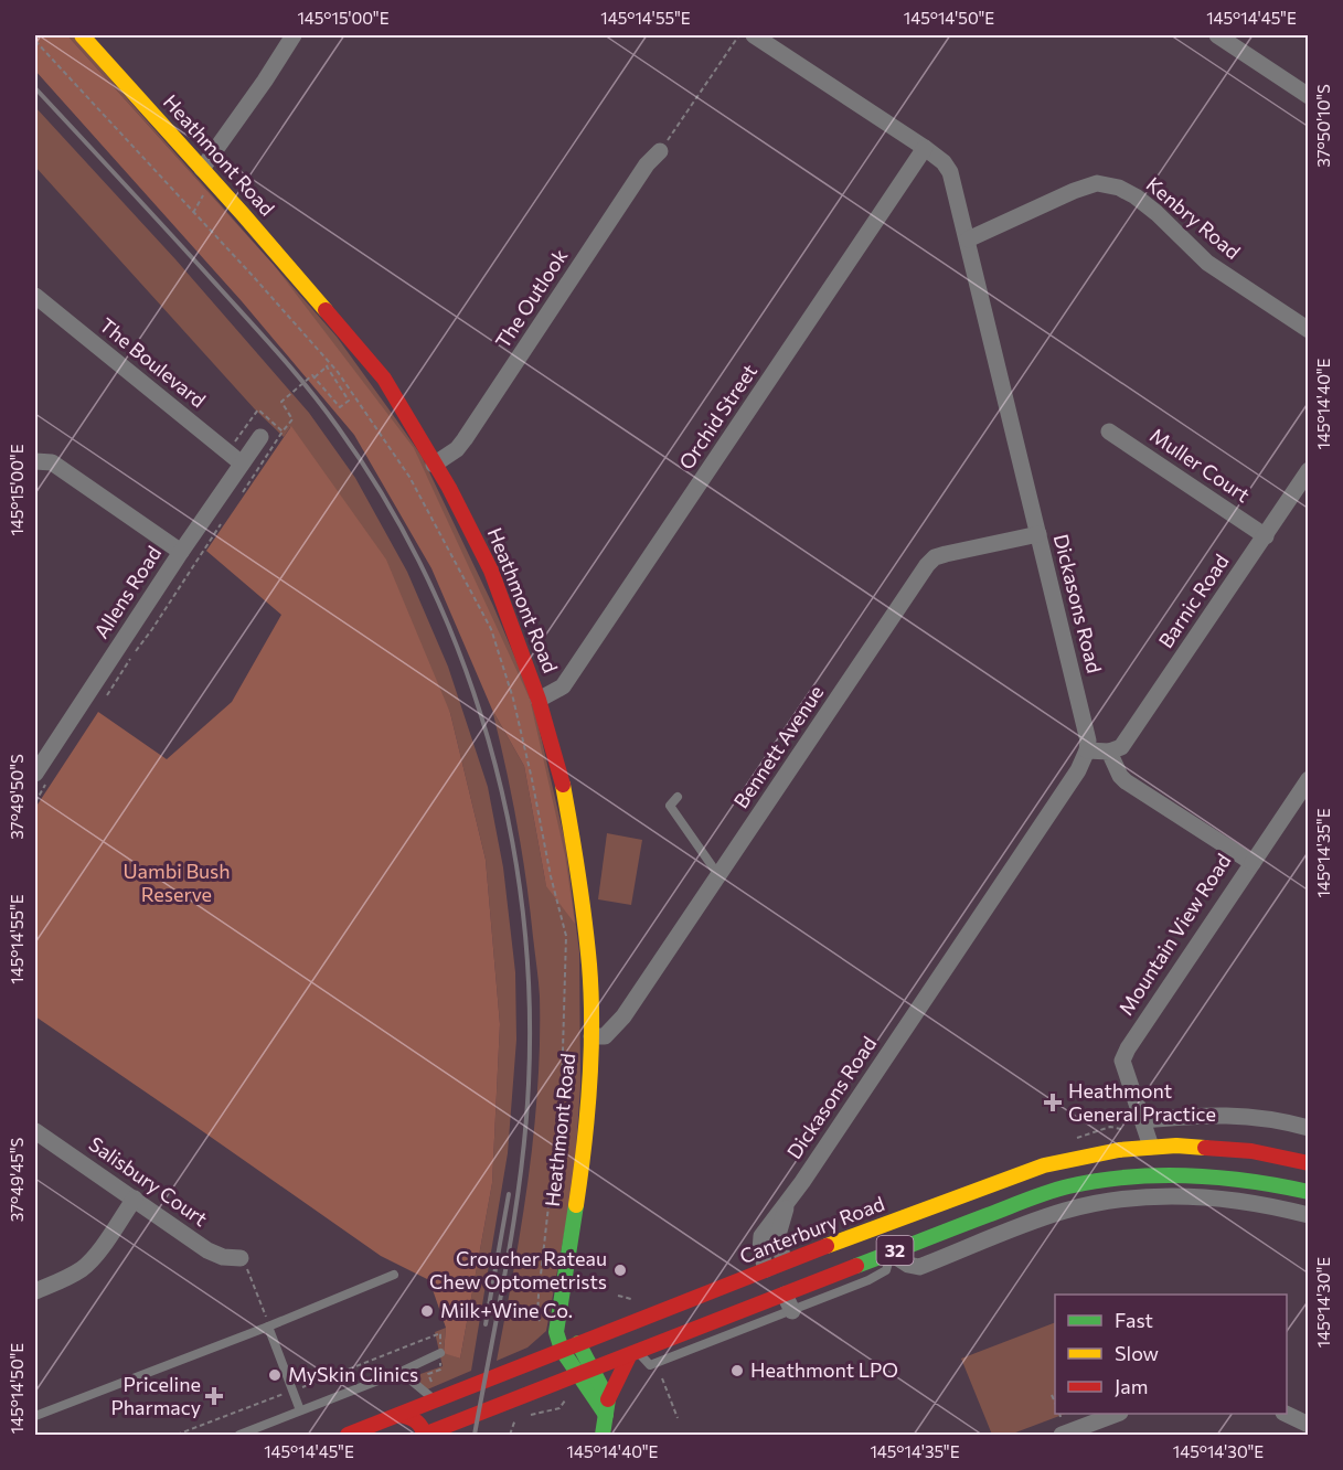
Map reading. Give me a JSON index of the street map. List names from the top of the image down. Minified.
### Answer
{"streets":{"main road":["Heathmont Road","Canterbury Road","32"],"street":["Kenbry Road","The Outlook","The Boulevard","Orchid Street","Muller Court","Allens Road","Barnic Road","Dickasons Road","Bennett Avenue","Mountain View Road","Salisbury Court"]},"crossings":[["Heathmont Road","The Outlook"],["Heathmont Road","Orchid Street"],["Heathmont Road","Bennett Avenue"],["Heathmont Road","Canterbury Road"],["Kenbry Road","Dickasons Road"],["The Boulevard","Allens Road"],["Orchid Street","Dickasons Road"],["Muller Court","Barnic Road"],["Barnic Road","Mountain View Road"],["Dickasons Road","Bennett Avenue"],["Mountain View Road","Canterbury Road"]],"parks":["Uambi Bush Reserve"],"places":{"health":["Heathmont General Practice","Priceline Pharmacy"],"other":["Croucher Rateau Chew Optometrists","Milk+Wine Co.","Heathmont LPO","MySkin Clinics"]},"legend":["Fast","Slow","Jam"],"coordinates":["145°15'00\"E","145°14'55\"E","145°14'50\"E","145°14'45\"E","37°50'10\"S","145°14'40\"E","37°49'50\"S","145°14'35\"E","37°49'45\"S","145°14'30\"E"]}
